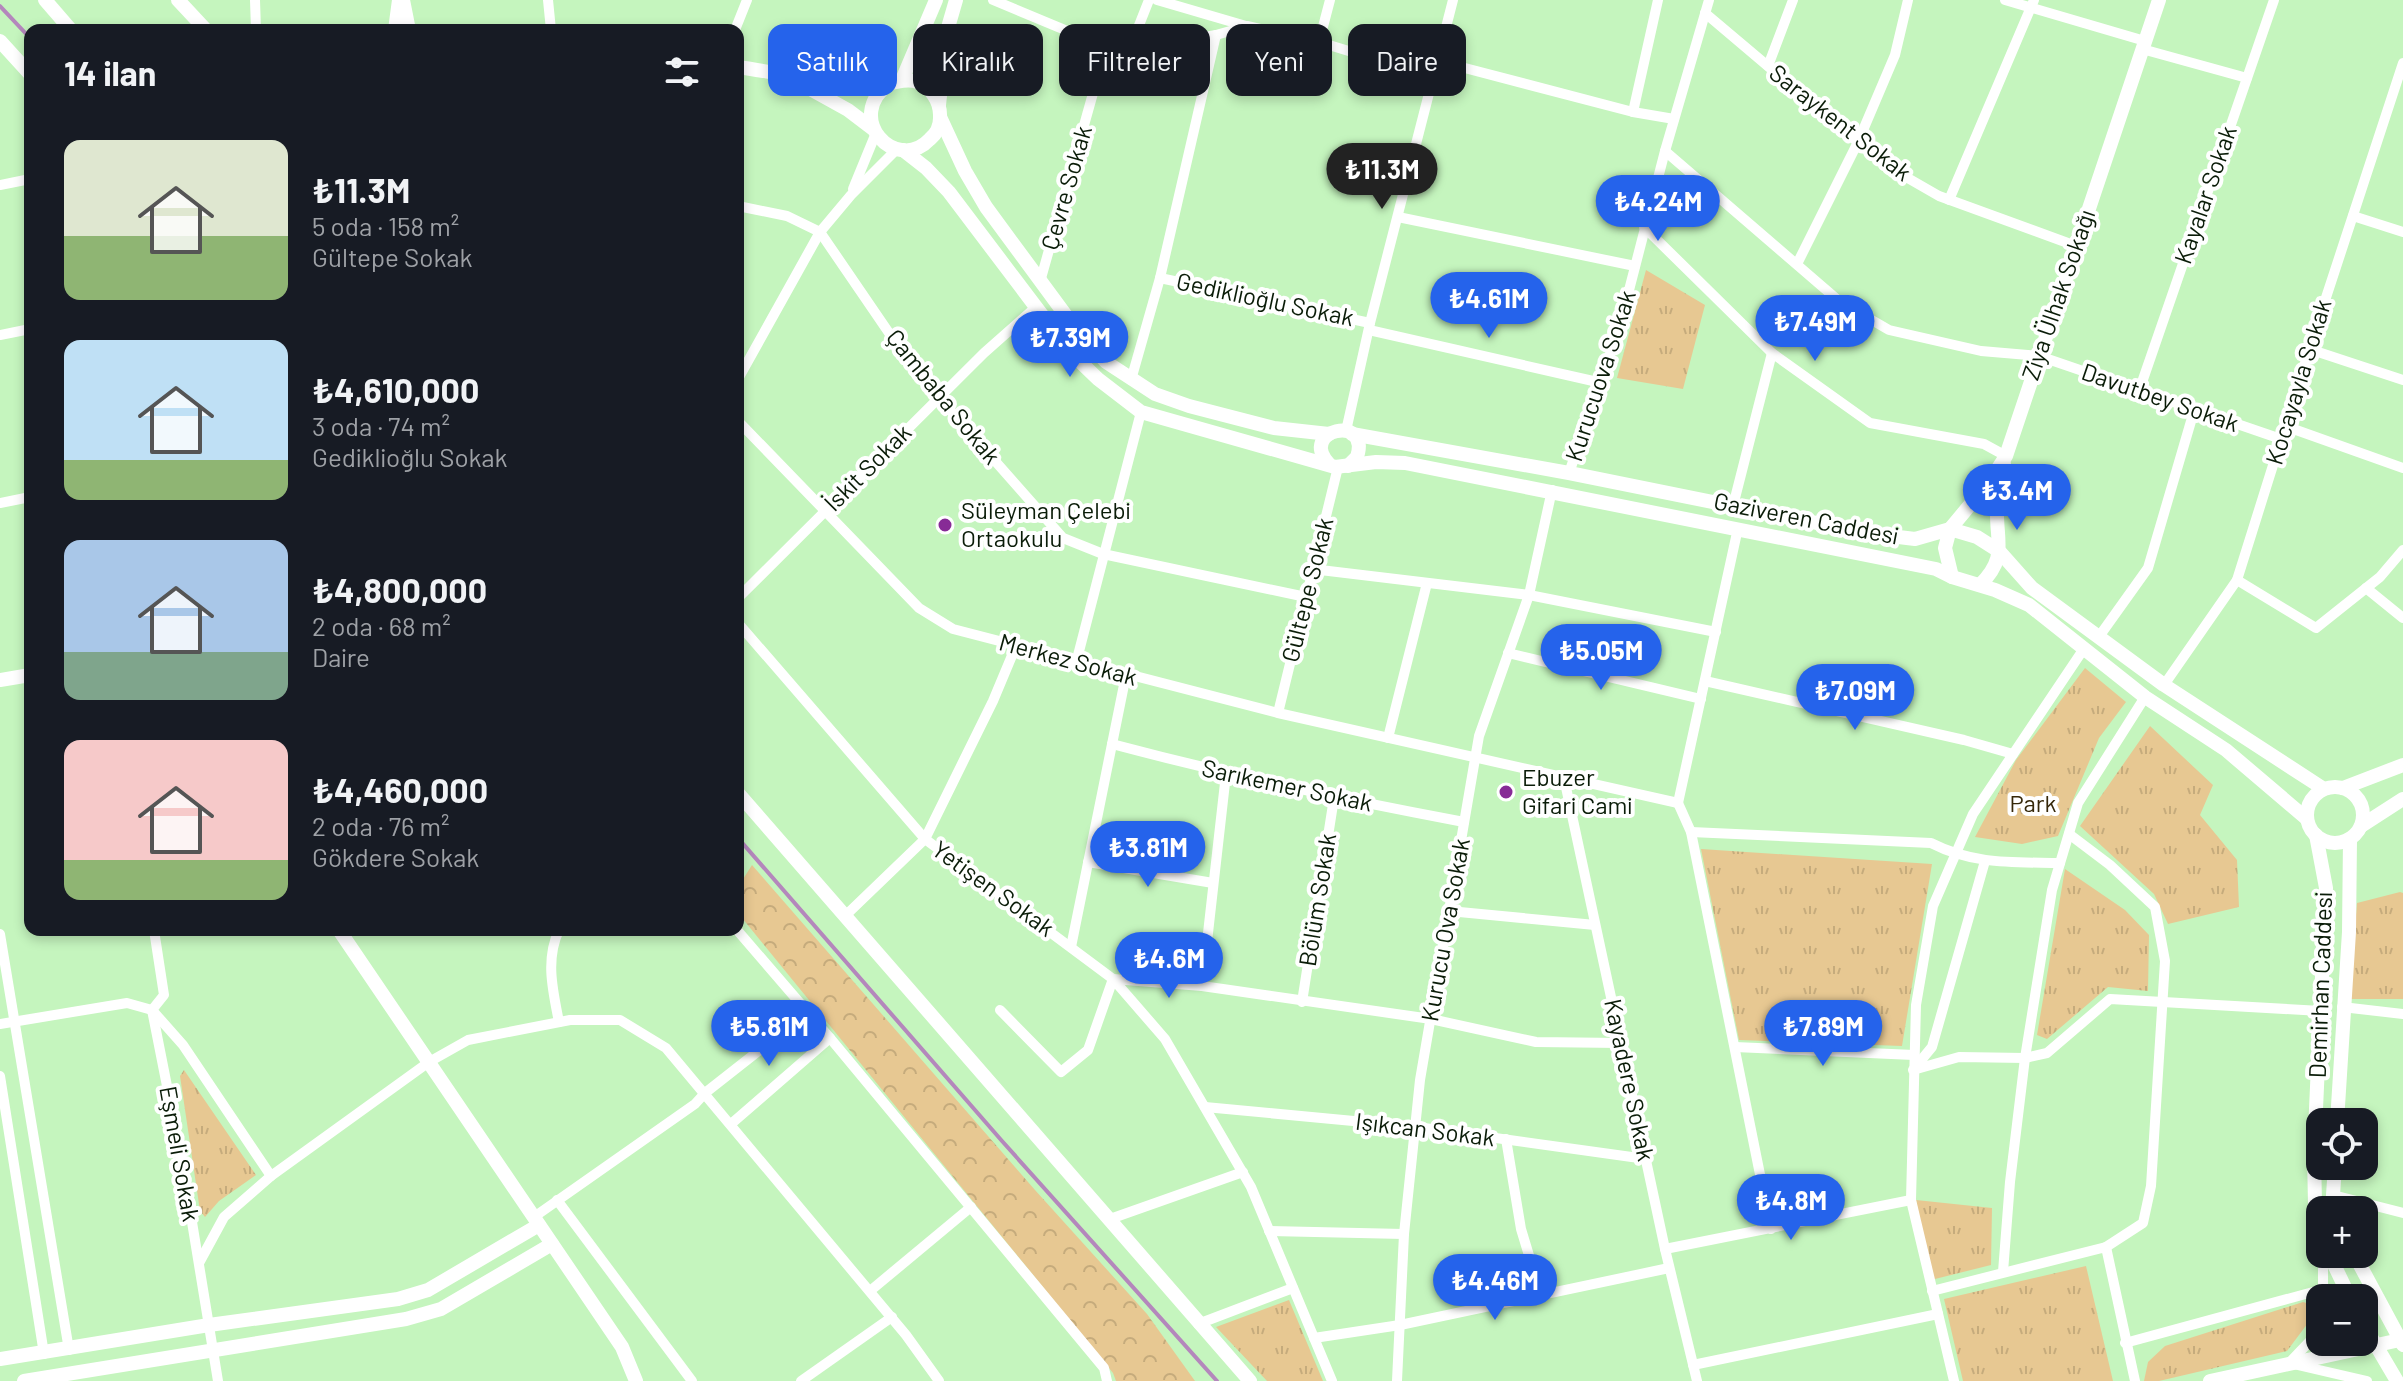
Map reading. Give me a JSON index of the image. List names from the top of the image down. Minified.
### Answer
{"streets":{"main road":["Ziya Ülhak Sokağı","Gaziveren Caddesi","Demirhan Caddesi"],"street":["Saraykent Sokak","Çevre Sokak","Kayalar Sokak","Gediklioğlu Sokak","Kurucuova Sokak","Kocayayla Sokak","Çambaba Sokak","Davutbey Sokak","İskit Sokak","Gültepe Sokak","Merkez Sokak","Sarıkemer Sokak","Yetişen Sokak","Bölüm Sokak","Kurucu Ova Sokak","Kayadere Sokak","Işıkcan Sokak","Eşmeli Sokak"]},"crossings":[["Saraykent Sokak","Ziya Ülhak Sokağı"],["Saraykent Sokak","Kurucuova Sokak"],["Kayalar Sokak","Davutbey Sokak"],["Ziya Ülhak Sokağı","Davutbey Sokak"],["Ziya Ülhak Sokağı","Gaziveren Caddesi"],["Gediklioğlu Sokak","Kurucuova Sokak"],["Kurucuova Sokak","Davutbey Sokak"],["Kurucuova Sokak","Gaziveren Caddesi"],["Kocayayla Sokak","Davutbey Sokak"],["Çambaba Sokak","İskit Sokak"],["Çambaba Sokak","Gültepe Sokak"],["İskit Sokak","Gaziveren Caddesi"],["İskit Sokak","Merkez Sokak"],["Gaziveren Caddesi","Gültepe Sokak"],["Gaziveren Caddesi","Kurucu Ova Sokak"],["Gaziveren Caddesi","Demirhan Caddesi"],["Gültepe Sokak","Merkez Sokak"],["Merkez Sokak","Kurucu Ova Sokak"],["Merkez Sokak","Kayadere Sokak"],["Sarıkemer Sokak","Bölüm Sokak"],["Sarıkemer Sokak","Kurucu Ova Sokak"],["Yetişen Sokak","Işıkcan Sokak"],["Kurucu Ova Sokak","Işıkcan Sokak"],["Kayadere Sokak","Işıkcan Sokak"]],"parks":["Park"],"places":["Süleyman Çelebi Ortaokulu","Ebuzer Gifari Cami"],"page":{"chip":["Satılık","Kiralık","Filtreler","Yeni","Daire"],"heading":"14 ilan","list":[{"name":"₺11.3M","note":"5 oda · 158 m² · Gültepe Sokak"},{"name":"₺4,610,000","note":"3 oda · 74 m² · Gediklioğlu Sokak"},{"name":"₺4,800,000","note":"2 oda · 68 m² · Daire"},{"name":"₺4,460,000","note":"2 oda · 76 m² · Gökdere Sokak"}],"price":["₺11.3M","₺4.24M","₺4.61M","₺7.49M","₺7.39M","₺3.4M","₺5.05M","₺7.09M","₺3.81M","₺4.6M","₺5.81M","₺7.89M","₺4.8M","₺4.46M"],"map_buttons":["+","−"]}}
